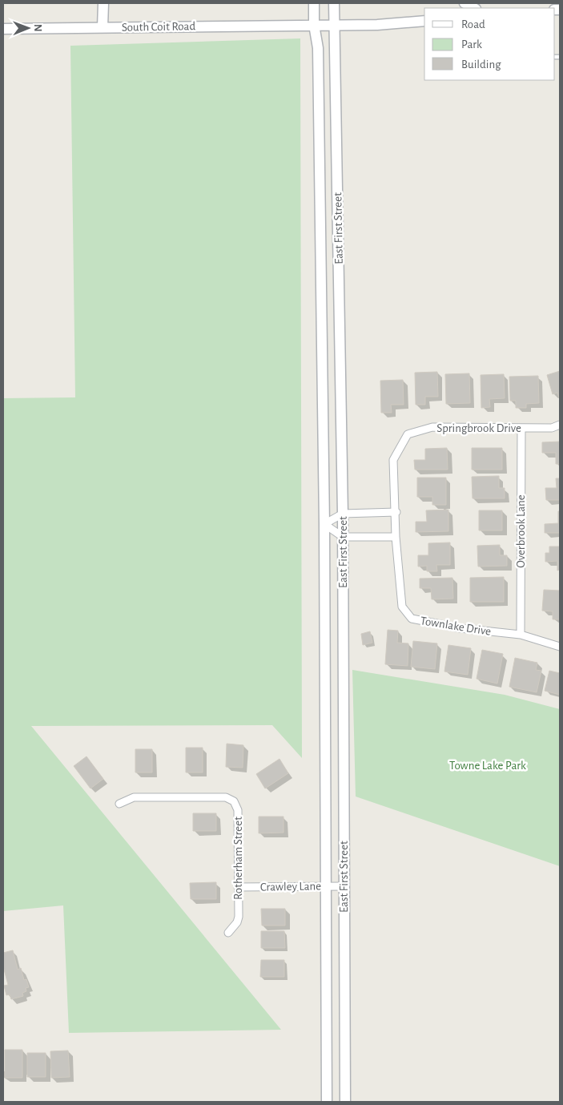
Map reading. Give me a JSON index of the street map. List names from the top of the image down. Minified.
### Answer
{"streets":{"main road":["South Coit Road","East First Street"],"street":["Springbrook Drive","Overbrook Lane","Townlake Drive","Rotherham Street","Crawley Lane"]},"crossings":[["South Coit Road","East First Street"],["East First Street","Crawley Lane"],["Springbrook Drive","Overbrook Lane"],["Springbrook Drive","Townlake Drive"],["Overbrook Lane","Townlake Drive"],["Rotherham Street","Crawley Lane"]],"parks":["Towne Lake Park"],"legend":["Road","Park","Building"],"north":"right"}
